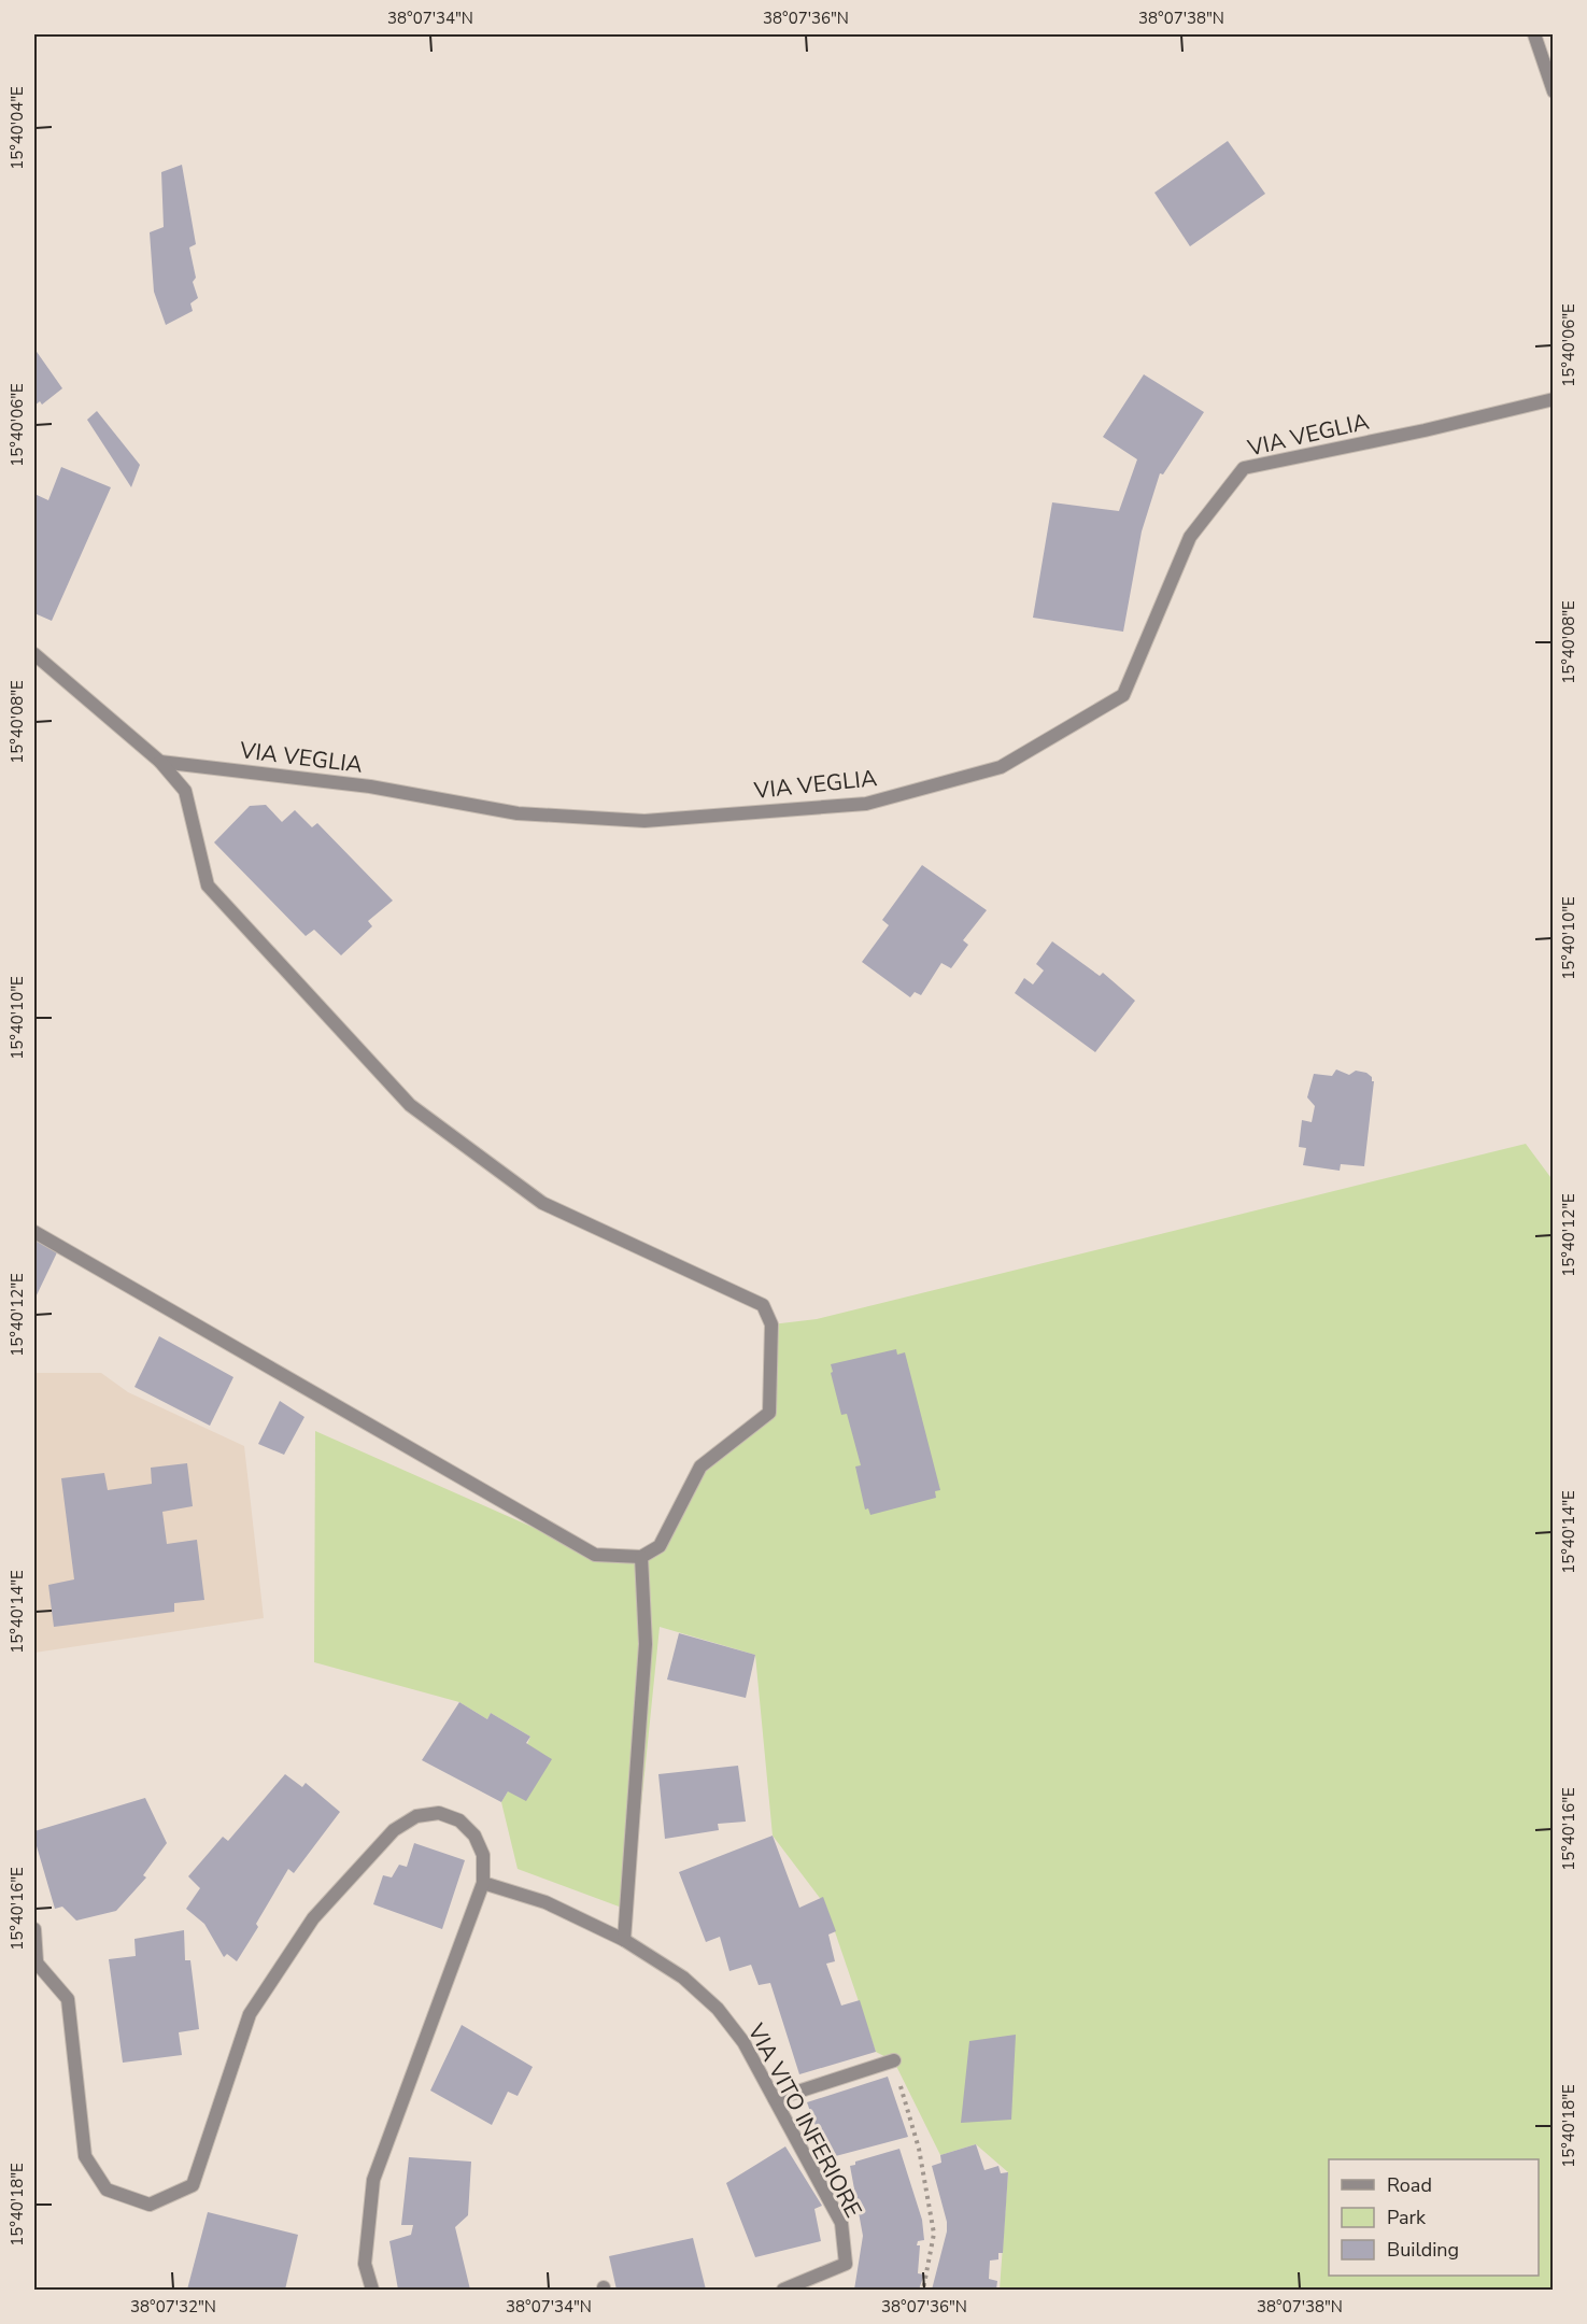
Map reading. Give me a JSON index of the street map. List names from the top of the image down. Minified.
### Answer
{"streets":{"street":["VIA VEGLIA","VIA VITO INFERIORE"]},"legend":["Road","Park","Building"],"coordinates":["38°07'34\"N","38°07'36\"N","38°07'38\"N","15°40'04\"E","15°40'06\"E","15°40'08\"E","15°40'10\"E","15°40'12\"E","15°40'14\"E","15°40'16\"E","15°40'18\"E","38°07'32\"N"]}
